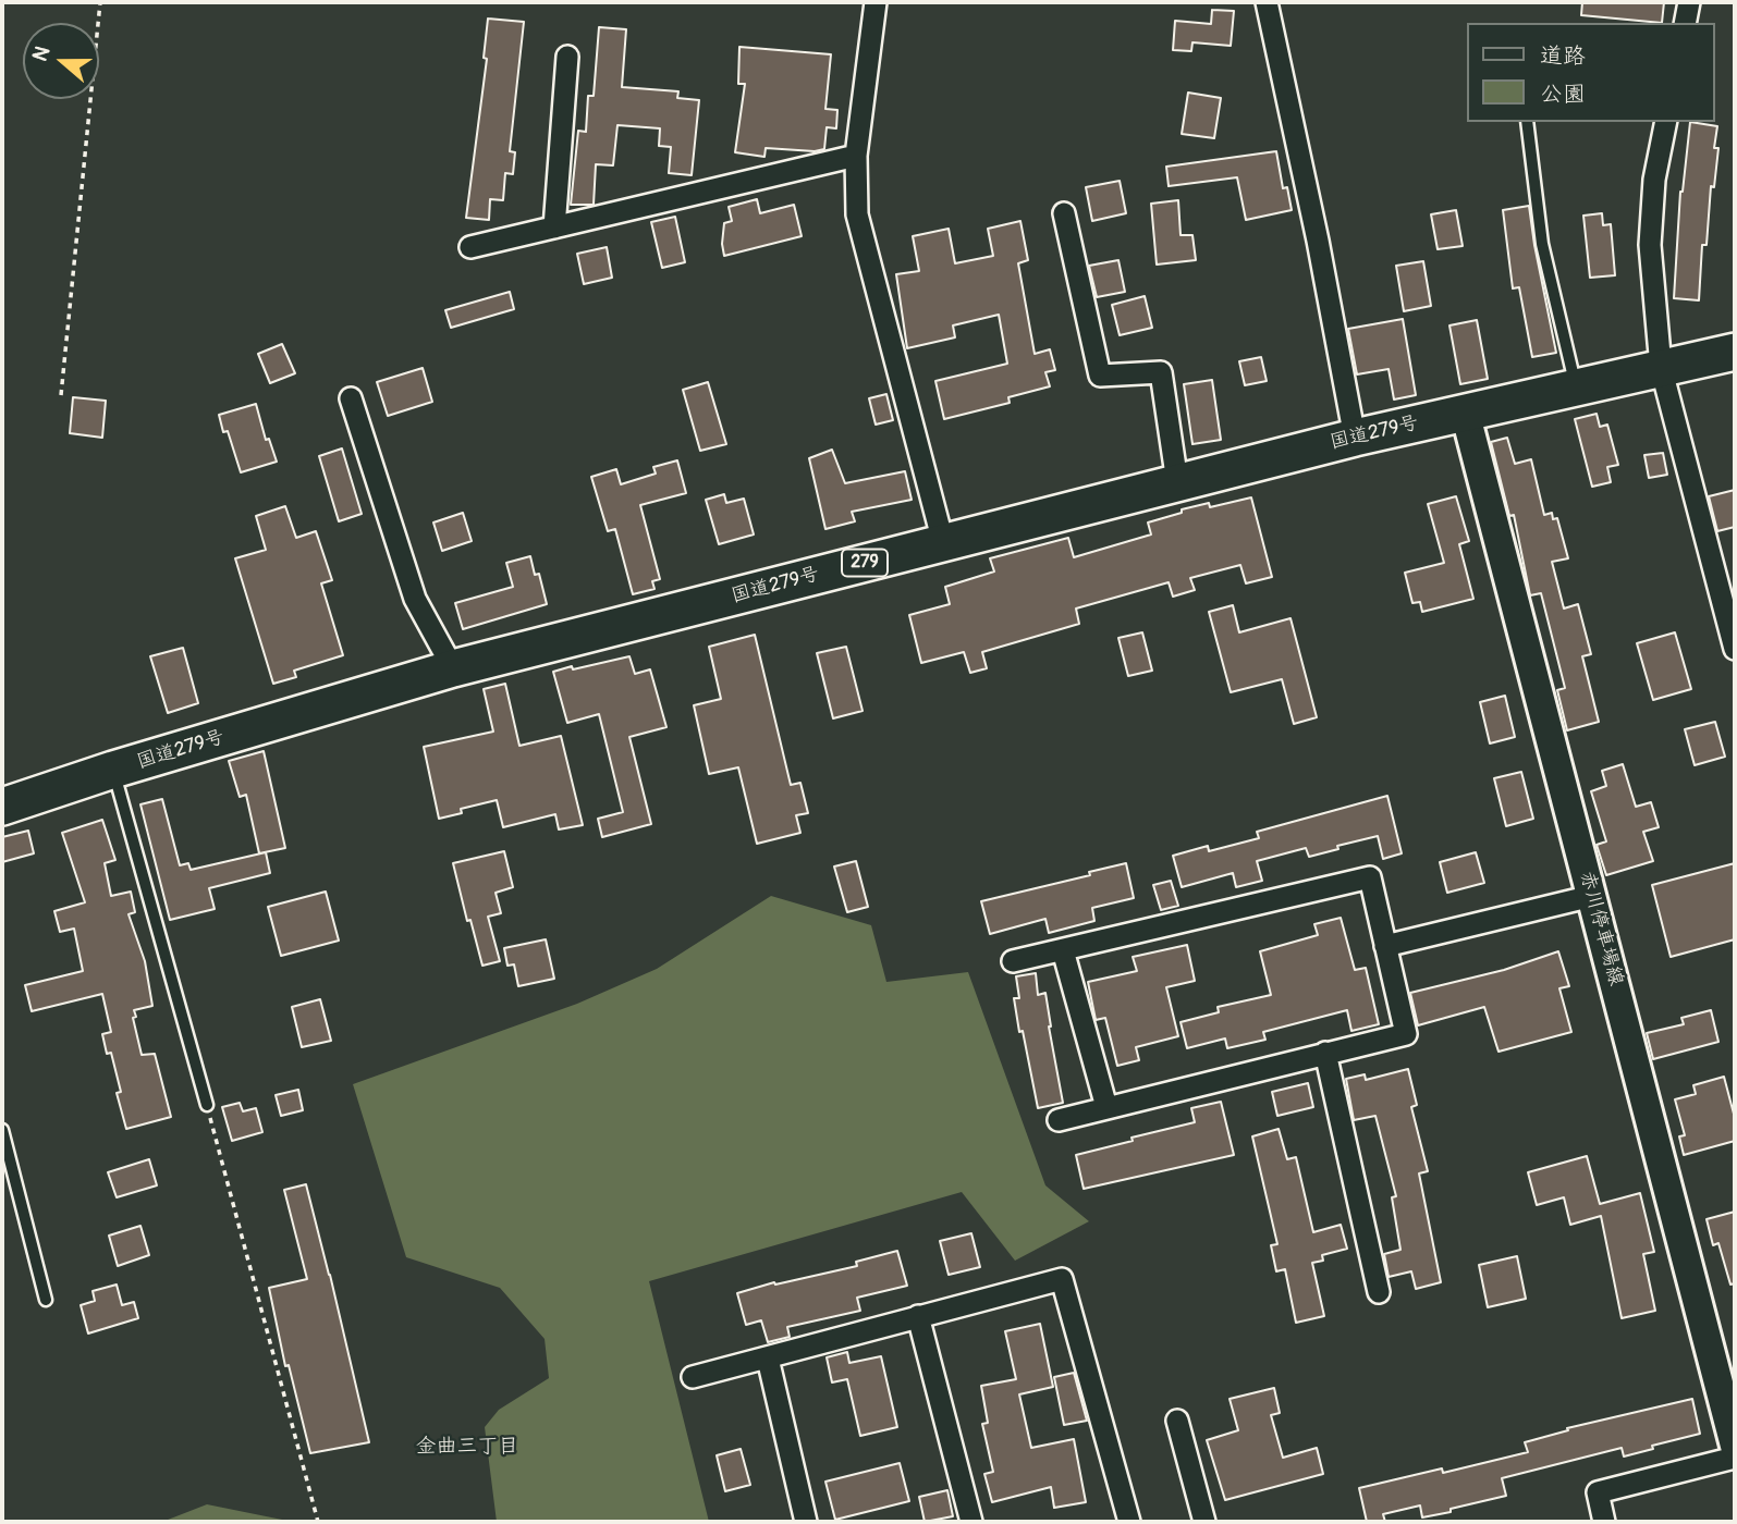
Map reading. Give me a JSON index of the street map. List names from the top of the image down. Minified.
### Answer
{"streets":{"highway":["国道279号","279"],"main road":["赤川停車場線"]},"crossings":[["国道279号","赤川停車場線"]],"districts":["金曲三丁目"],"legend":["道路","公園"],"north":"left"}
